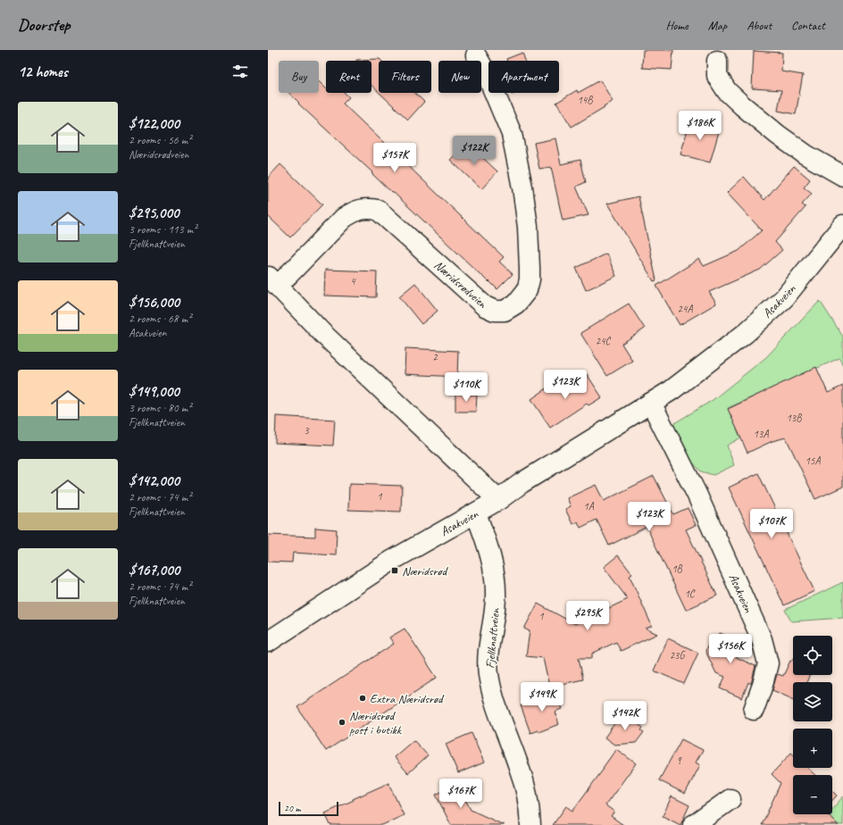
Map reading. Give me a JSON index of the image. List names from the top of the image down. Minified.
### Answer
{"streets":{"street":["Næridsrødveien","Asakveien","Fjellknattveien"]},"crossings":[["Næridsrødveien","Asakveien"],["Asakveien","Fjellknattveien"]],"places":{"transit":["Næridsrød"],"other":["Extra Næridsrød","Næridsrød post i butikk"]},"house_numbers":["14B","4","24A","24C","2","13B","3","13A","15A","1","1A","1B","1C","1","23G","9"],"scale_bar":"20 m","page":{"header":"Doorstep","nav":["Home","Map","About","Contact"],"heading":"12 homes","chip":["Buy","Rent","Filters","New","Apartment"],"list":[{"name":"$122,000","note":"2 rooms · 56 m² · Næridsrødveien"},{"name":"$295,000","note":"3 rooms · 113 m² · Fjellknattveien"},{"name":"$156,000","note":"2 rooms · 68 m² · Asakveien"},{"name":"$149,000","note":"3 rooms · 80 m² · Fjellknattveien"},{"name":"$142,000","note":"2 rooms · 74 m² · Fjellknattveien"},{"name":"$167,000","note":"2 rooms · 74 m² · Fjellknattveien"}],"price":["$186K","$122K","$157K","$123K","$110K","$123K","$107K","$295K","$156K","$149K","$142K","$167K"],"map_buttons":["+","−"],"scale":"20 m"}}
